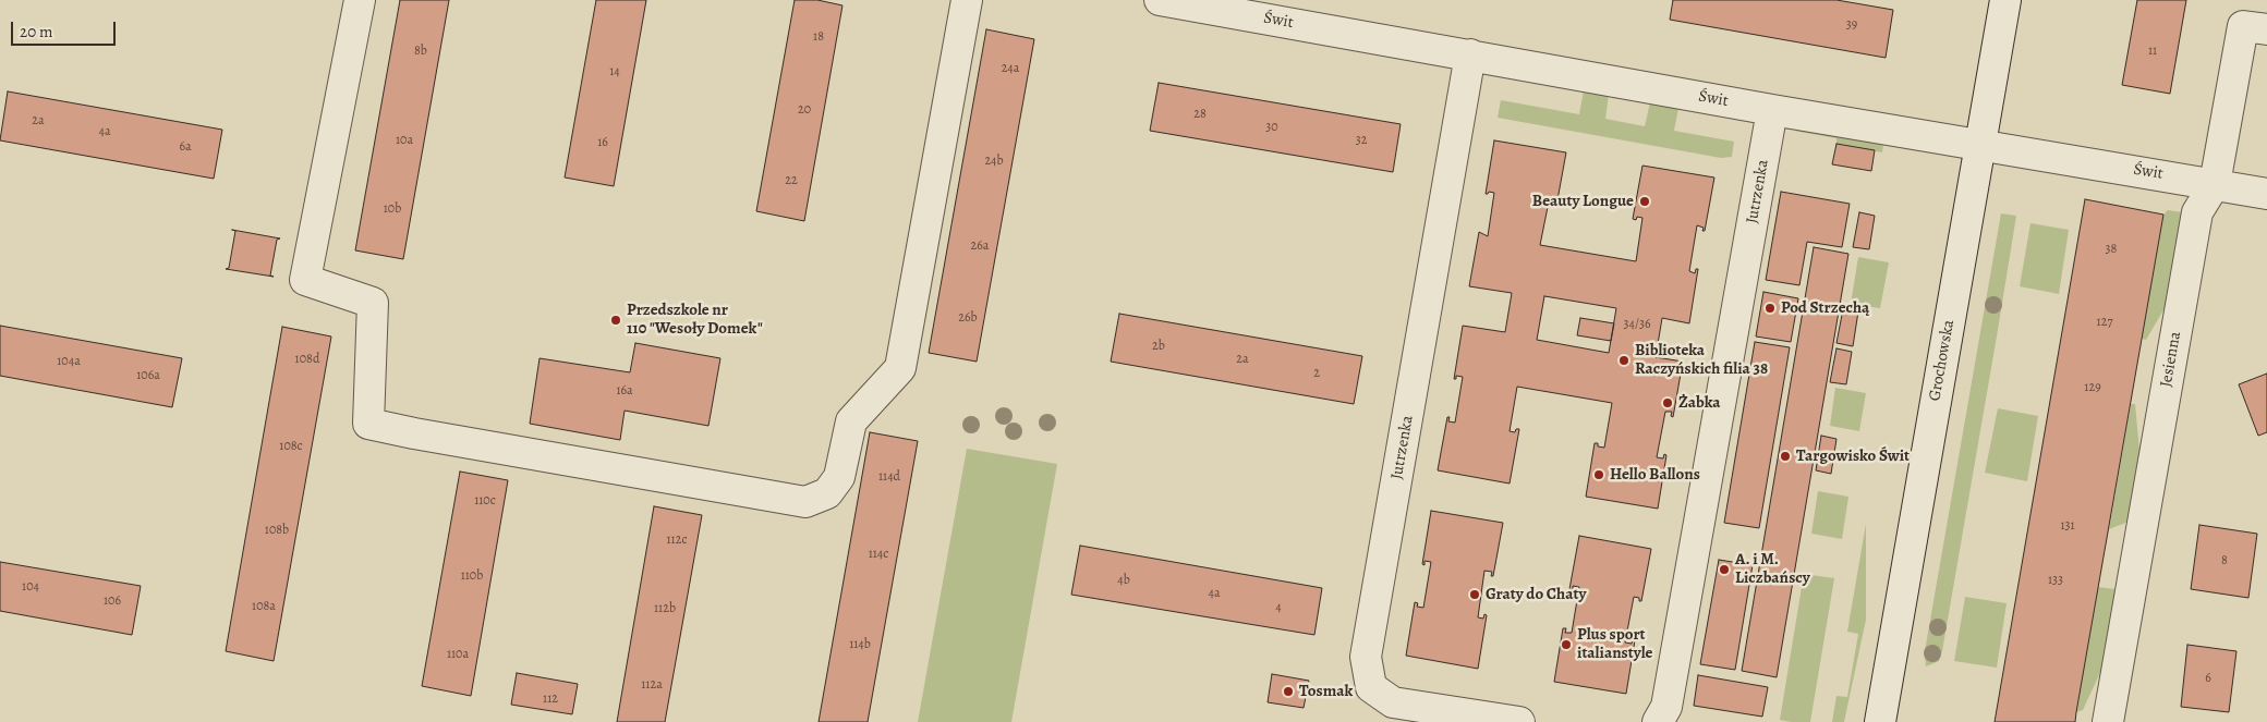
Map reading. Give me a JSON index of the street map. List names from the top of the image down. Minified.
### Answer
{"streets":{"street":["Świt","Jutrzenka","Jesienna","Grochowska"]},"crossings":[["Świt","Jutrzenka"],["Świt","Jesienna"],["Świt","Grochowska"]],"places":["Beauty Longue","Pod Strzechą","Przedszkole nr 110 \"Wesoły Domek\"","Biblioteka Raczyńskich filia 38","Żabka","Targowisko Świt","Hello Ballons","A. i M. Liczbańscy","Graty do Chaty","Plus sport italianstyle","Tosmak"],"house_numbers":["39","18","8b","11","24a","14","20","28","2a","30","4a","10a","32","16","6a","24b","22","10b","26a","38","26b","127","34/36","2b","108d","2a","104a","2","106a","129","16a","108c","114d","110c","131","108b","112c","114c","8","110b","4b","133","104","4a","106","108a","4","112b","114b","110a","6","112a","112"],"scale_bar":"20 m"}
